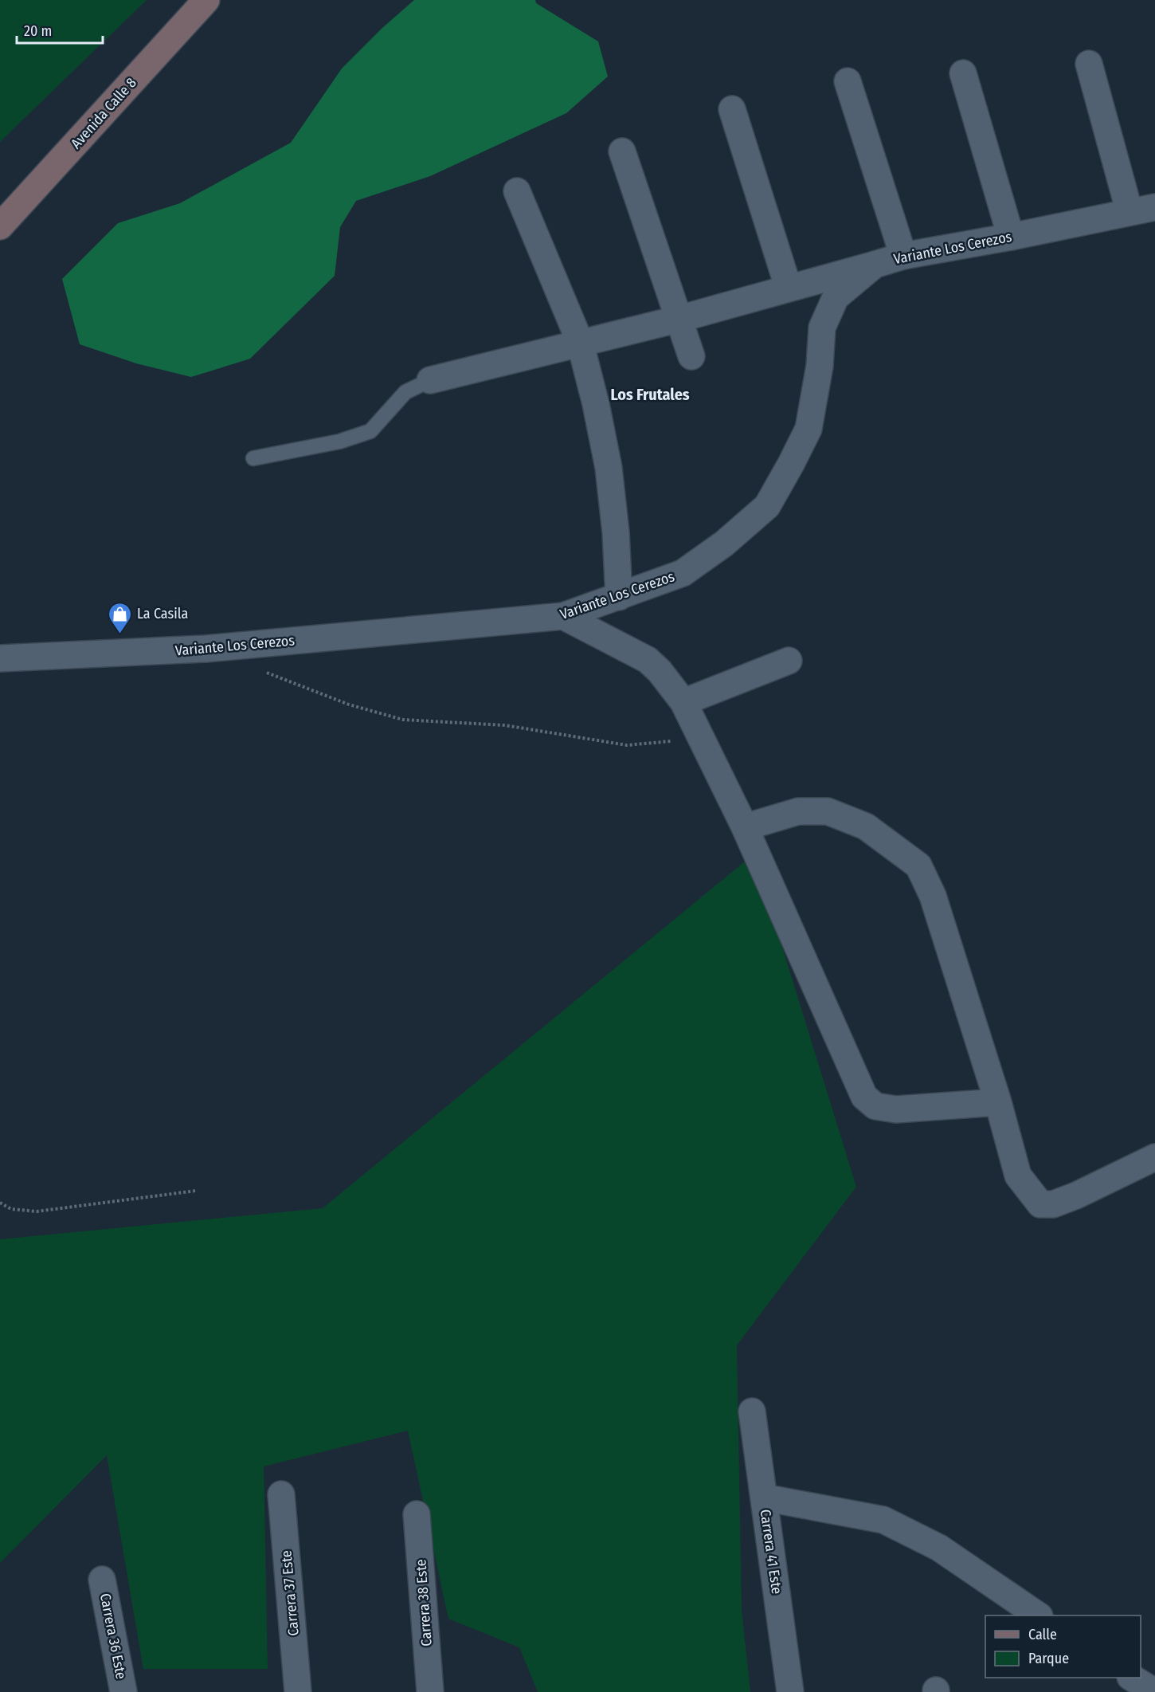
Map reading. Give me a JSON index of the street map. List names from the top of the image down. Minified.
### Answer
{"streets":{"main road":["Avenida Calle 8"],"street":["Variante Los Cerezos","Carrera 41 Este","Carrera 37 Este","Carrera 38 Este","Carrera 36 Este"]},"districts":["Los Frutales"],"places":{"shop":["La Casila"]},"legend":["Calle","Parque"],"scale_bar":"20 m"}
